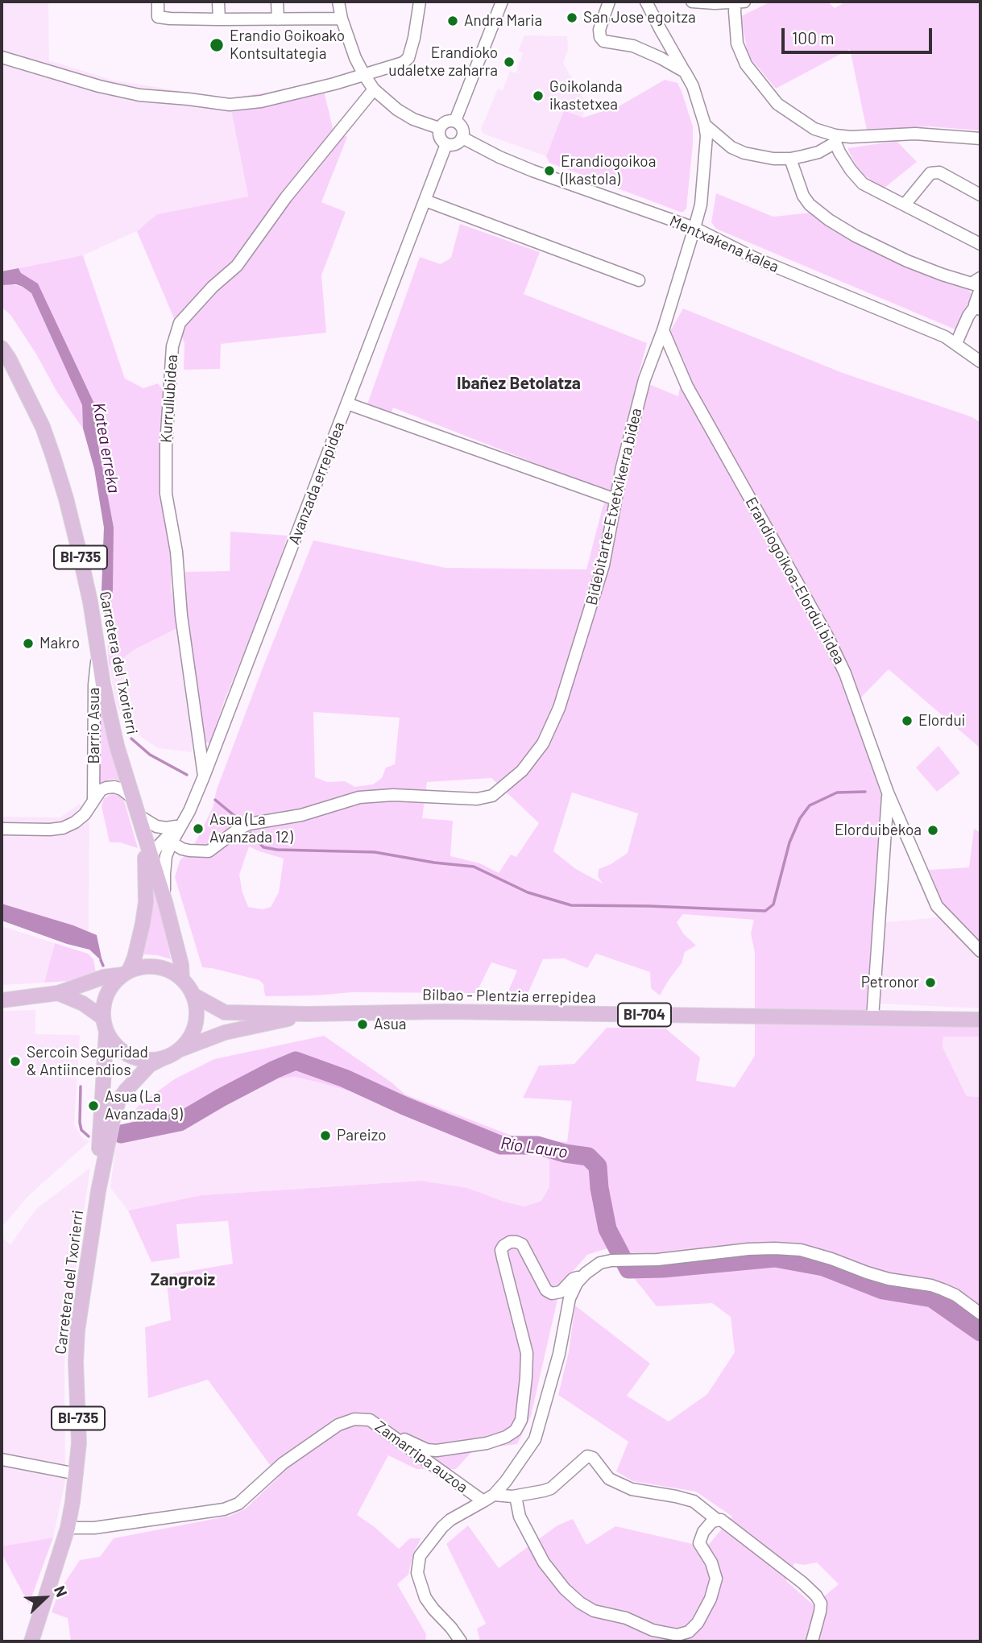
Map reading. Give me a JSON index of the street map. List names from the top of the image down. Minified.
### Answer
{"streets":{"main road":["BI-735","Carretera del Txorierri","Bilbao - Plentzia errepidea","BI-704"],"street":["Mentxakena kalea","Kurrullubidea","Avanzada errepidea","Bidebitarte-Etxetxikerra bidea","Erandiogoikoa-Elordui bidea","Barrio Asua","Zamarripa auzoa"]},"crossings":[["Mentxakena kalea","Avanzada errepidea"],["Mentxakena kalea","Bidebitarte-Etxetxikerra bidea"],["Kurrullubidea","Avanzada errepidea"],["Bidebitarte-Etxetxikerra bidea","Erandiogoikoa-Elordui bidea"],["BI-735","Carretera del Txorierri"],["BI-735","BI-704"],["Carretera del Txorierri","Barrio Asua"],["Carretera del Txorierri","Zamarripa auzoa"],["Bilbao - Plentzia errepidea","BI-704"]],"districts":["Ibañez Betolatza","Zangroiz"],"water":["Katea erreka","Río Lauro"],"places":["San Jose egoitza","Andra Maria","Erandio Goikoako Kontsultategia","Erandioko udaletxe zaharra","Goikolanda ikastetxea","Erandiogoikoa (Ikastola)","Makro","Elordui","Asua (La Avanzada 12)","Elorduibekoa","Petronor","Asua","Sercoin Seguridad & Antiincendios","Asua (La Avanzada 9)","Pareizo"],"scale_bar":"100 m","north":"top right"}
